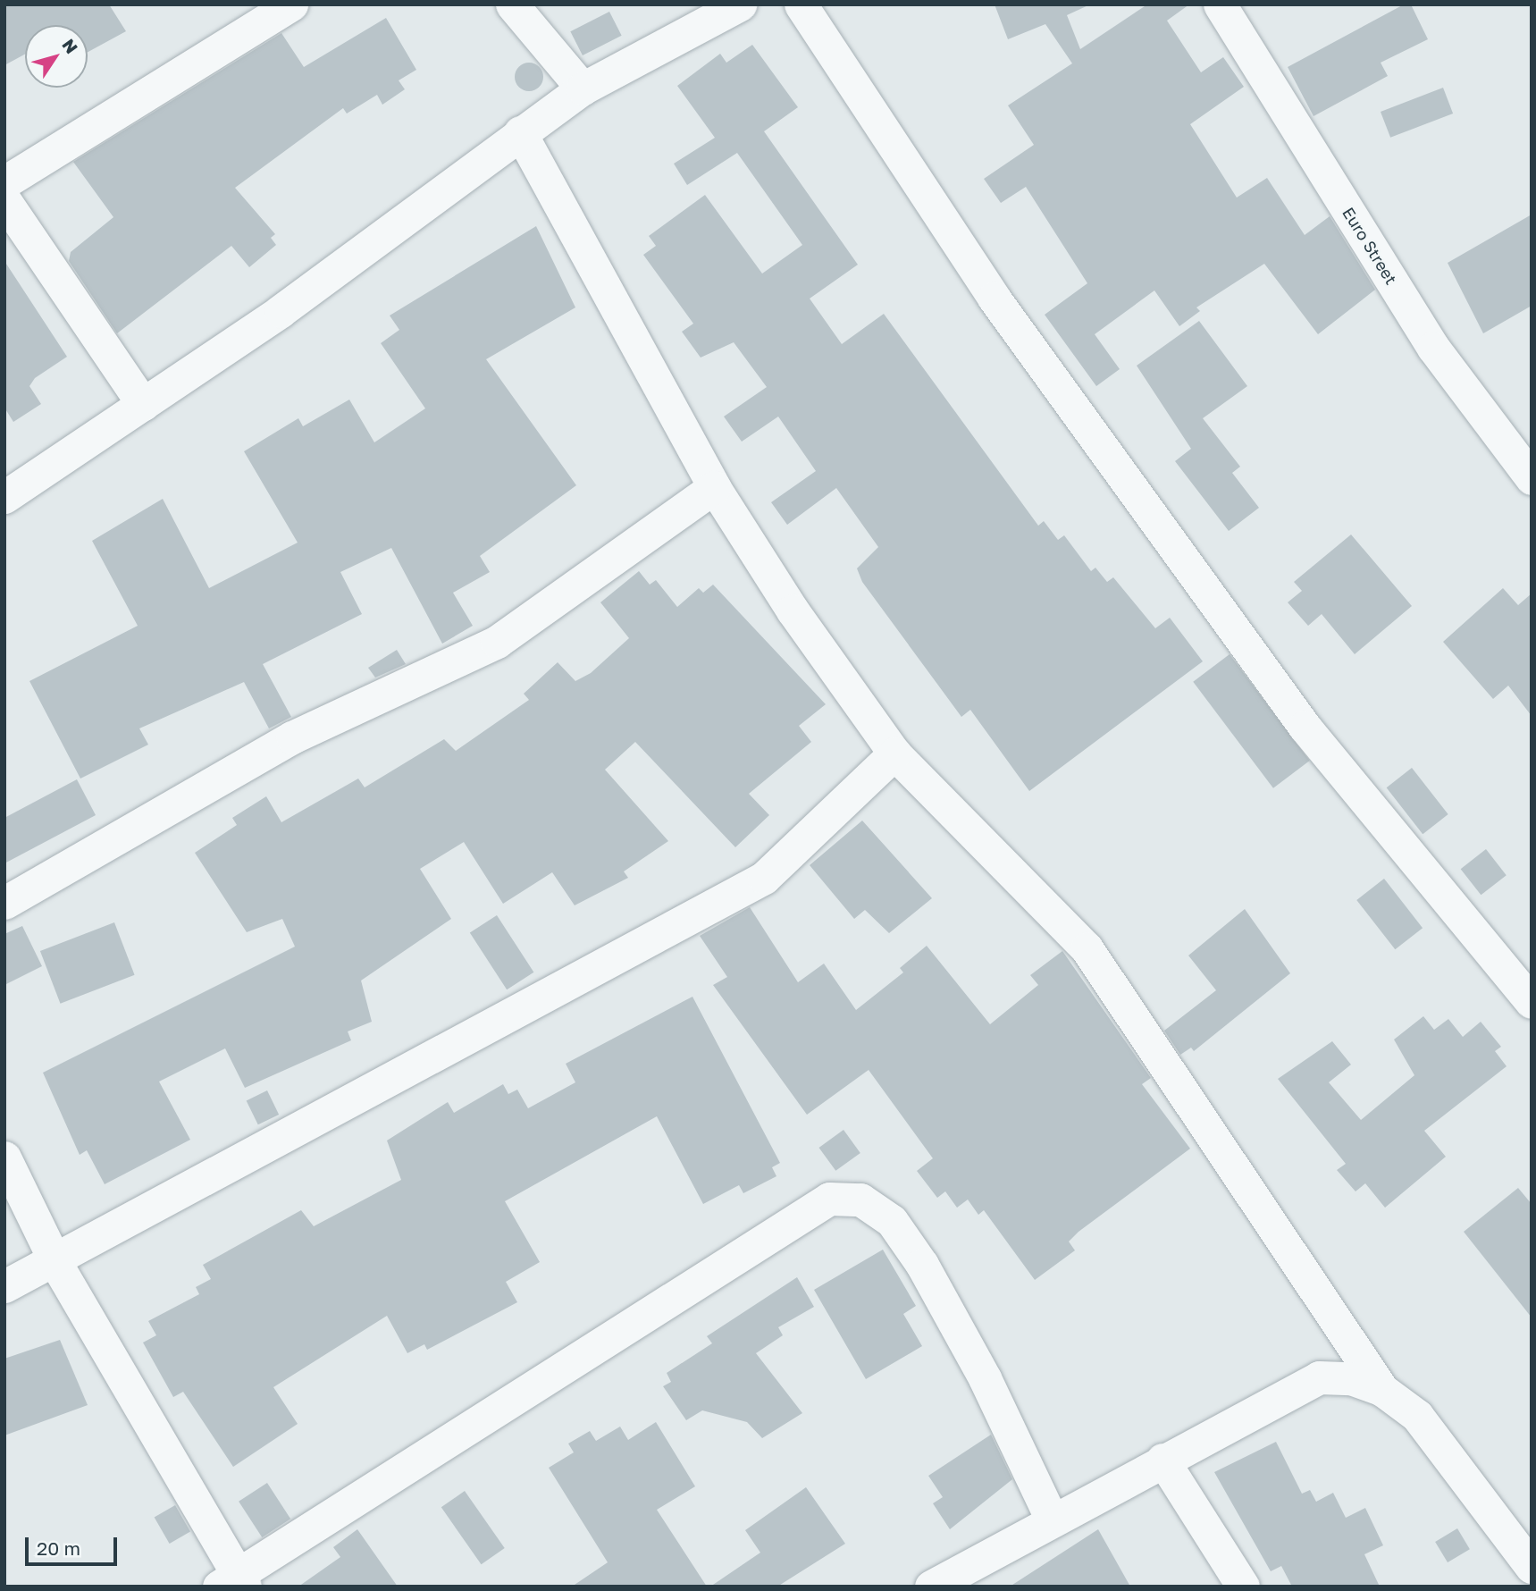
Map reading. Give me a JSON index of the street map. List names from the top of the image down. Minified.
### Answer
{"streets":{"street":["Euro Street"]},"scale_bar":"20 m","north":"top right"}
